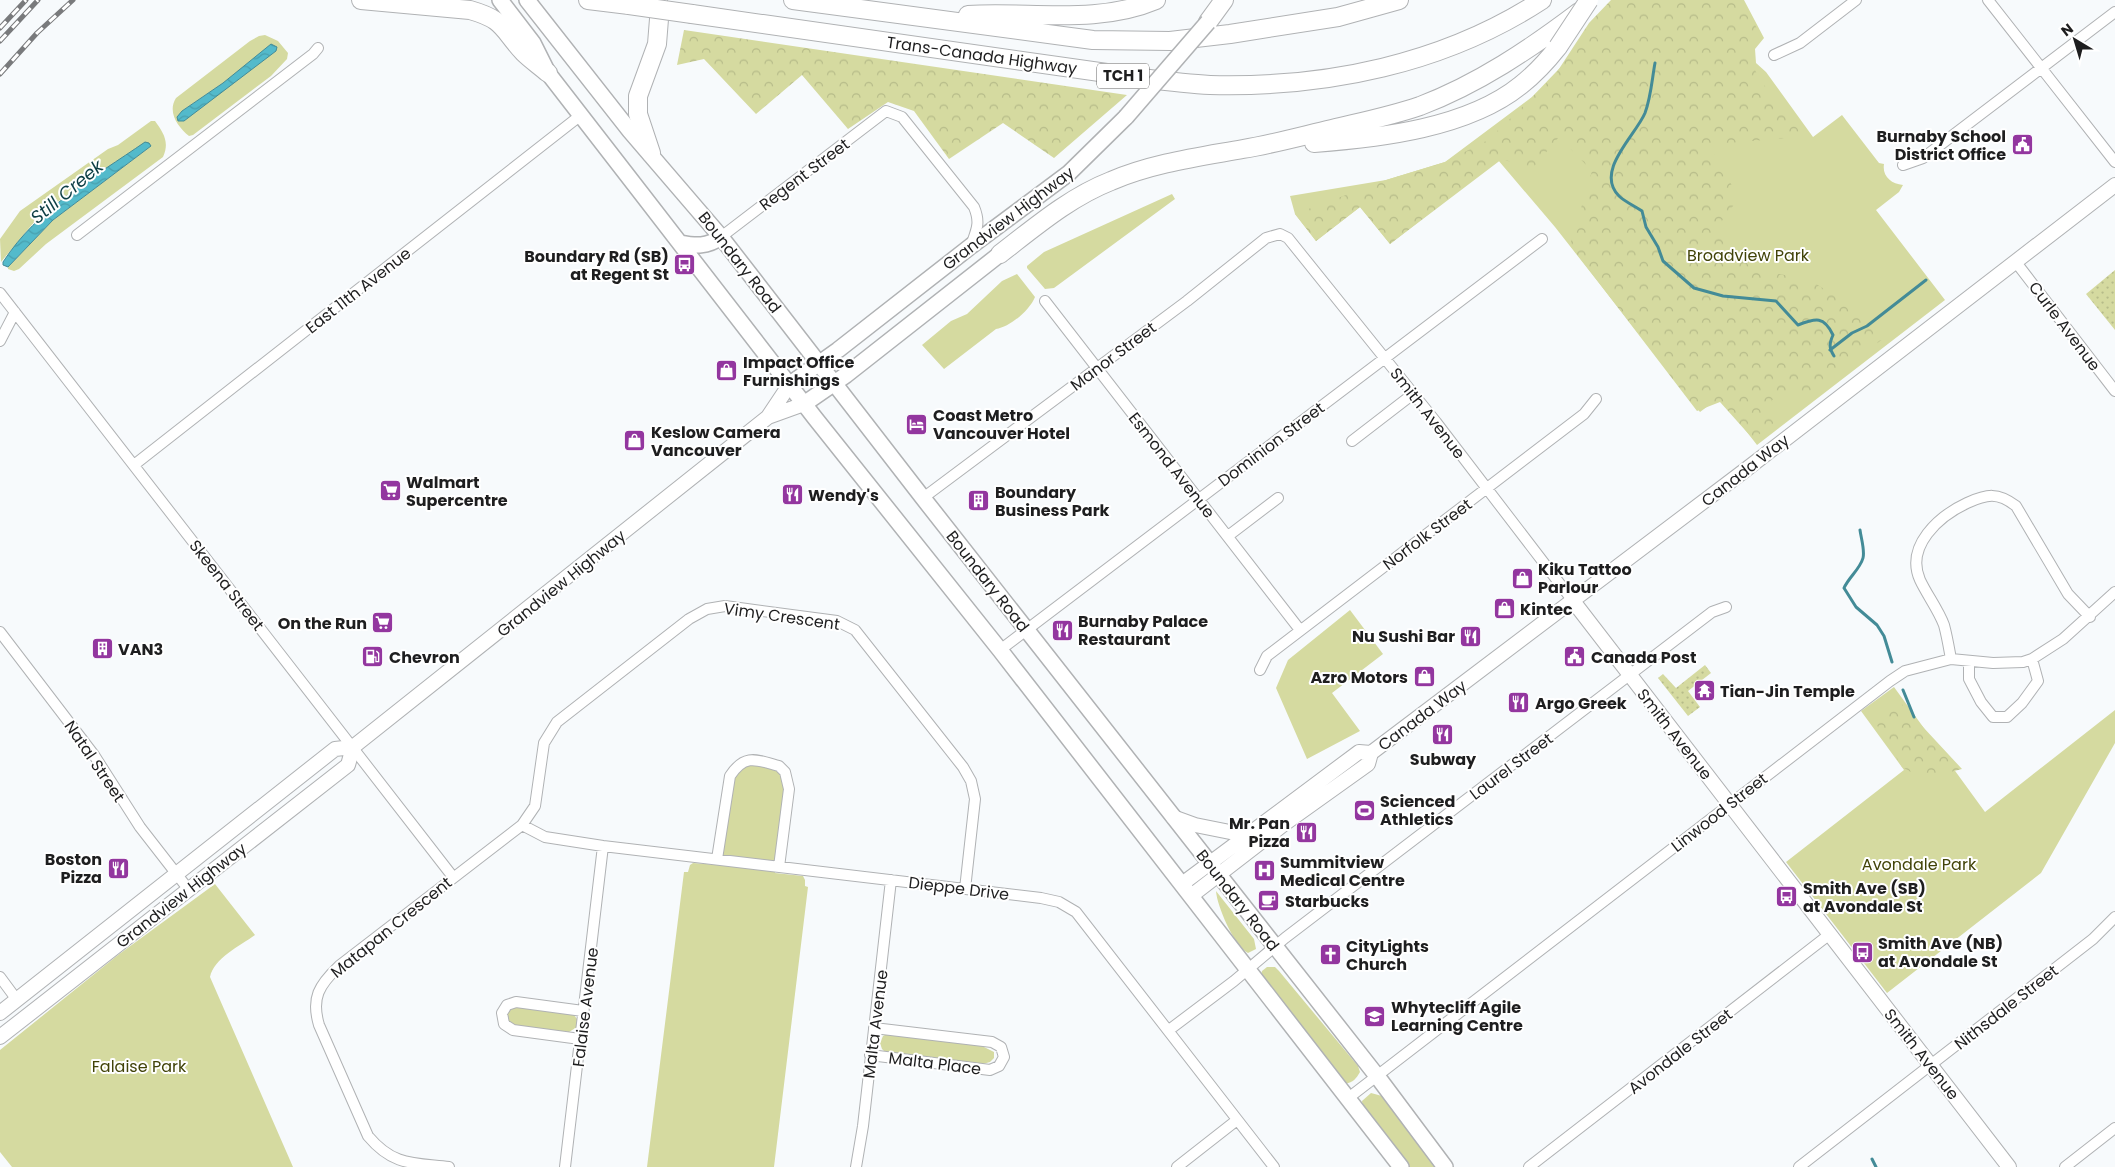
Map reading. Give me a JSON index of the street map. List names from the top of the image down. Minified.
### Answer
{"streets":{"highway":["Trans-Canada Highway","TCH 1"],"main road":["Grandview Highway","Boundary Road","Smith Avenue","Canada Way"],"street":["Regent Street","East 11th Avenue","Curle Avenue","Manor Street","Dominion Street","Esmond Avenue","Norfolk Street","Skeena Street","Vimy Crescent","Natal Street","Laurel Street","Linwood Street","Dieppe Drive","Matapan Crescent","Falaise Avenue","Nithsdale Street","Malta Avenue","Avondale Street","Malta Place"]},"crossings":[["Regent Street","Grandview Highway"],["Regent Street","Boundary Road"],["Grandview Highway","Boundary Road"],["Grandview Highway","Skeena Street"],["Grandview Highway","Natal Street"],["Boundary Road","East 11th Avenue"],["Boundary Road","Manor Street"],["Boundary Road","Dominion Street"],["Boundary Road","Canada Way"],["Boundary Road","Laurel Street"],["Boundary Road","Linwood Street"],["East 11th Avenue","Skeena Street"],["Curle Avenue","Canada Way"],["Manor Street","Smith Avenue"],["Manor Street","Esmond Avenue"],["Smith Avenue","Dominion Street"],["Smith Avenue","Canada Way"],["Smith Avenue","Norfolk Street"],["Smith Avenue","Laurel Street"],["Smith Avenue","Linwood Street"],["Smith Avenue","Nithsdale Street"],["Smith Avenue","Avondale Street"],["Dominion Street","Esmond Avenue"],["Esmond Avenue","Norfolk Street"],["Skeena Street","Matapan Crescent"],["Vimy Crescent","Dieppe Drive"],["Vimy Crescent","Matapan Crescent"],["Laurel Street","Dieppe Drive"],["Dieppe Drive","Matapan Crescent"],["Dieppe Drive","Falaise Avenue"],["Dieppe Drive","Malta Avenue"],["Malta Avenue","Malta Place"]],"water":["Still Creek"],"parks":["Broadview Park","Avondale Park","Falaise Park"],"places":{"public building":["Burnaby School District Office","Canada Post"],"bus stop":["Boundary Rd (SB) at Regent St","Smith Ave (SB) at Avondale St","Smith Ave (NB) at Avondale St"],"shop":["Impact Office Furnishings","Keslow Camera Vancouver","Kiku Tattoo Parlour","Kintec","Azro Motors"],"hotel":["Coast Metro Vancouver Hotel"],"supermarket":["Walmart Supercentre","On the Run"],"restaurant":["Wendy's","Burnaby Palace Restaurant","Nu Sushi Bar","Argo Greek","Subway","Mr. Pan Pizza","Boston Pizza"],"building":["Boundary Business Park","VAN3"],"fuel station":["Chevron"],"temple":["Tian-Jin Temple"],"sports":["Scienced Athletics"],"hospital":["Summitview Medical Centre"],"cafe":["Starbucks"],"church":["CityLights Church"],"school or university":["Whytecliff Agile Learning Centre"]},"north":"top left"}
